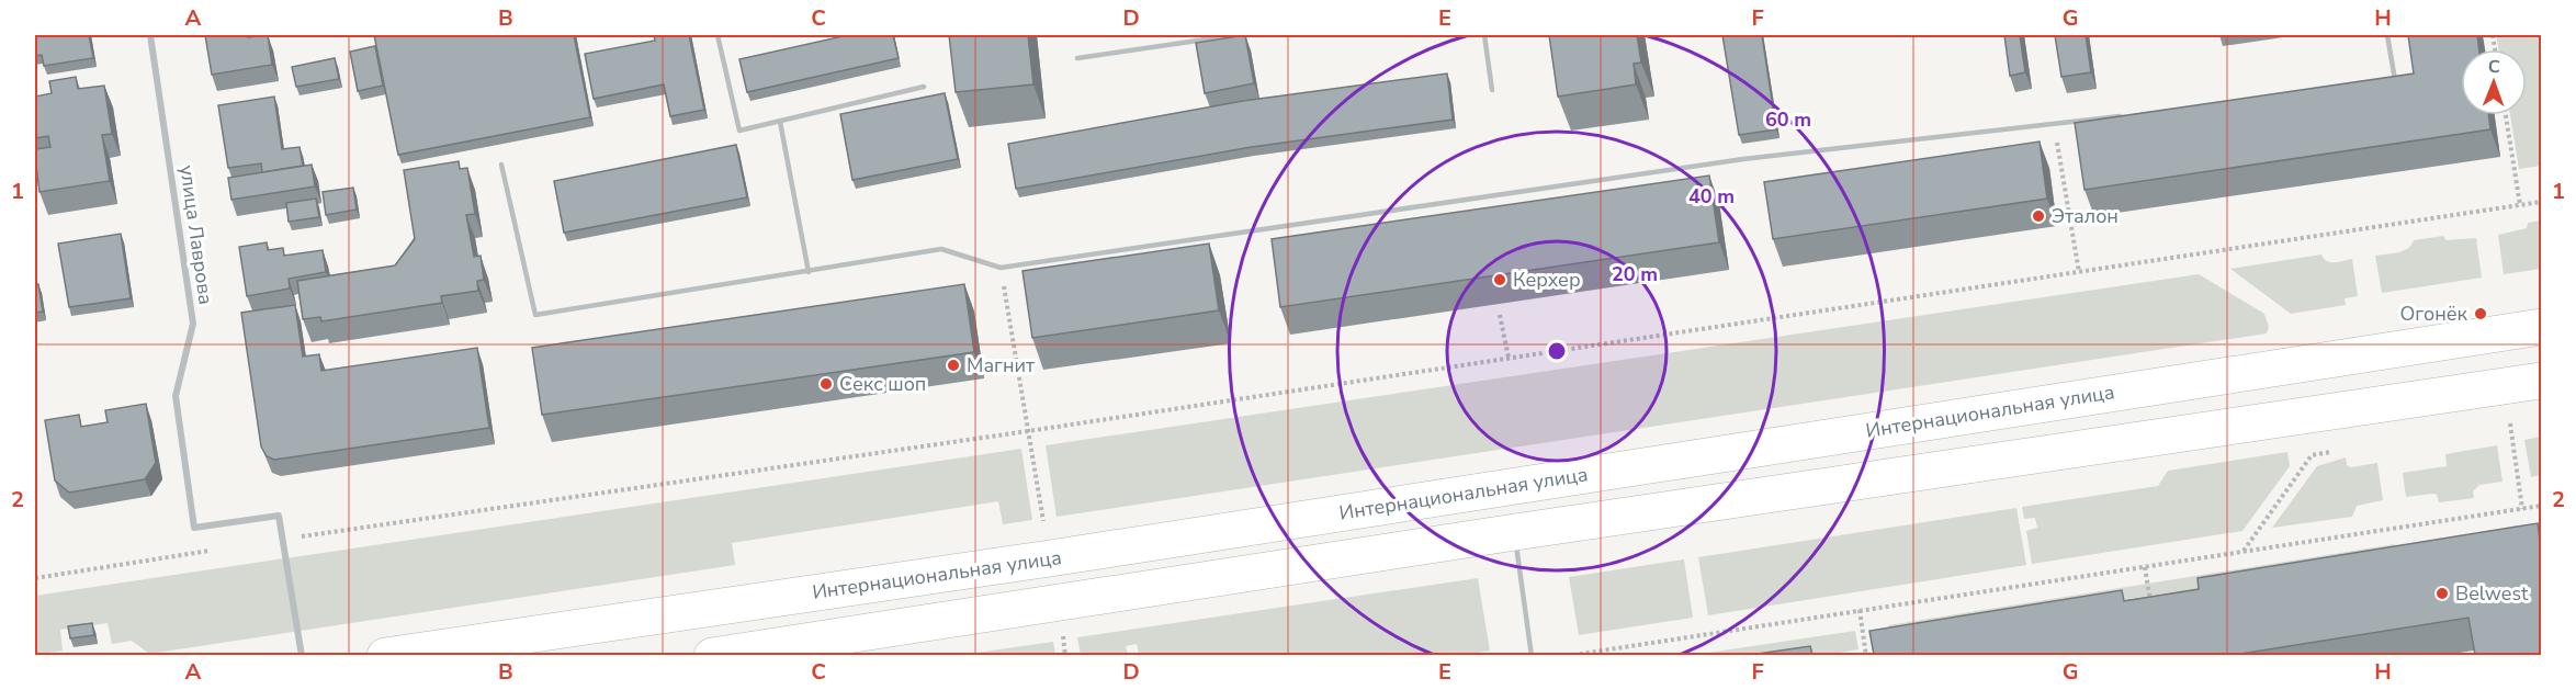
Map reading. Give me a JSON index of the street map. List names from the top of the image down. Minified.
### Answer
{"streets":{"main road":["Интернациональная улица"],"street":["улица Лаврова"]},"places":["Эталон","Керхер","Огонёк","Магнит","Секс шоп","Belwest"],"north":"top","grid":{"columns":["A","B","C","D","E","F","G","H"],"rows":["1","2"]},"rings":["60 m","40 m","20 m"]}
